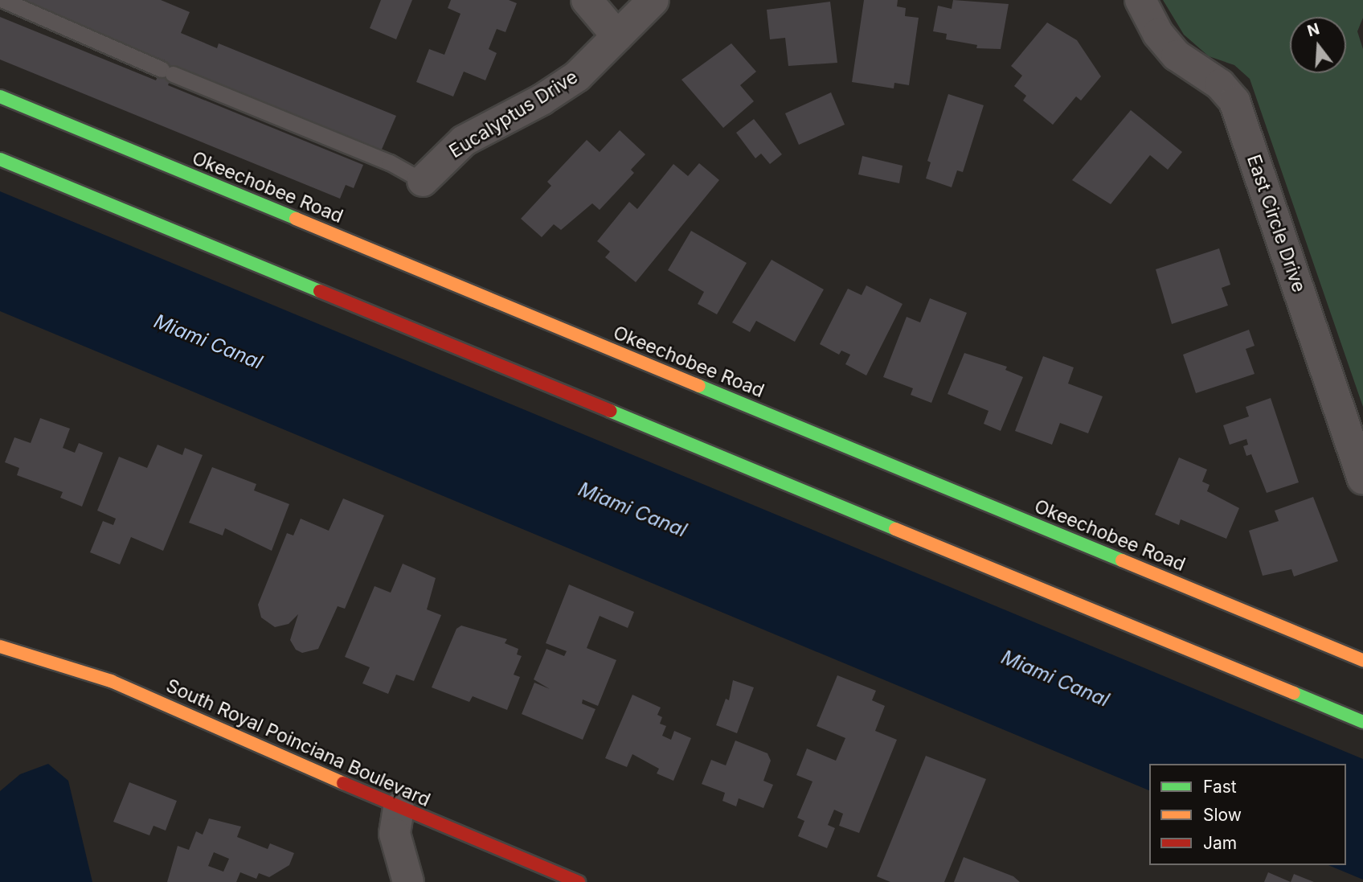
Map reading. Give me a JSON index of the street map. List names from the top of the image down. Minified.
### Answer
{"streets":{"main road":["Okeechobee Road","South Royal Poinciana Boulevard"],"street":["Eucalyptus Drive","East Circle Drive"]},"water":["Miami Canal"],"legend":["Fast","Slow","Jam"],"north":"top"}
